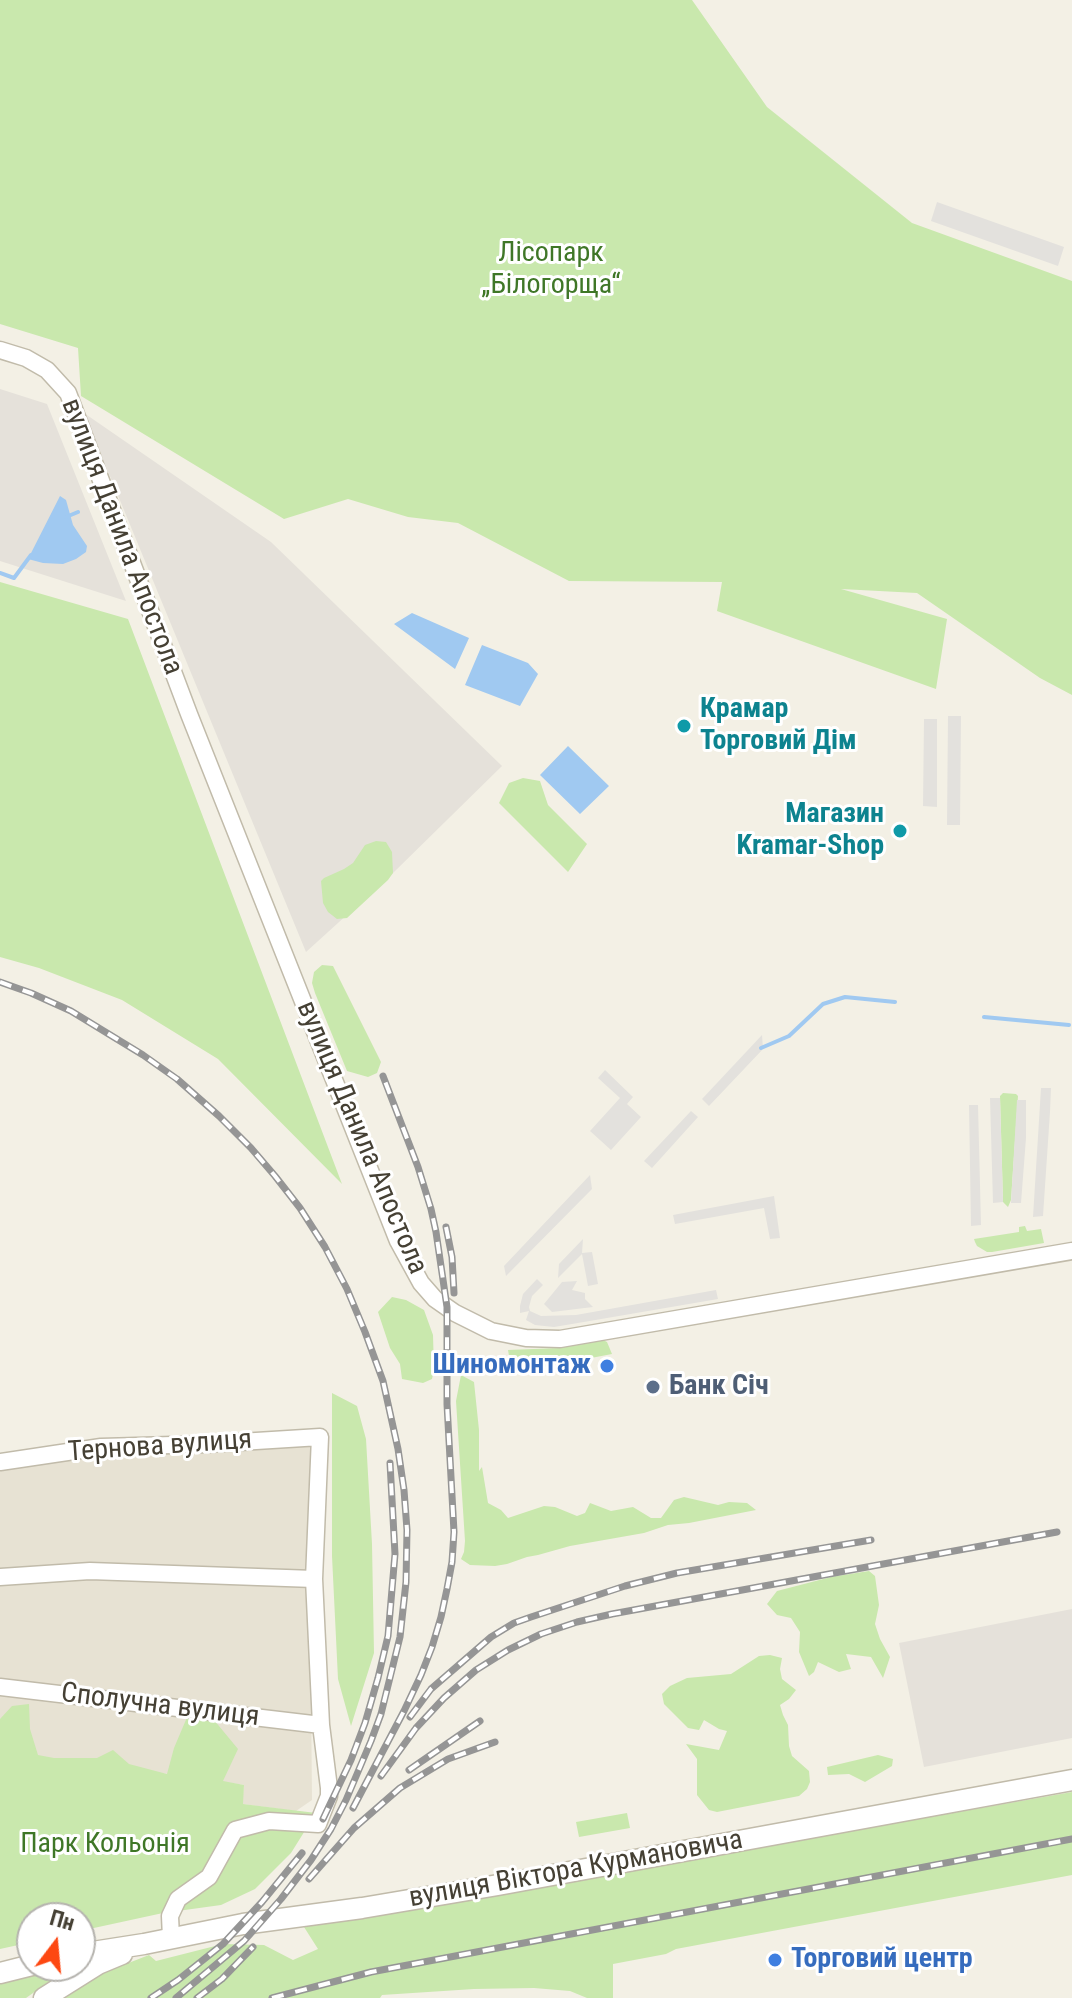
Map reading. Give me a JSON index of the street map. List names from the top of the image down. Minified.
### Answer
{"streets":{"street":["вулиця Данила Апостола","Тернова вулиця","Сполучна вулиця","вулиця Віктора Курмановича"]},"parks":["Лісопарк „Білогорща“","Парк Кольонія"],"places":["Крамар Торговий Дім","Магазин Kramar-Shop","Шиномонтаж","Банк Січ","Торговий центр"],"north":"top"}
